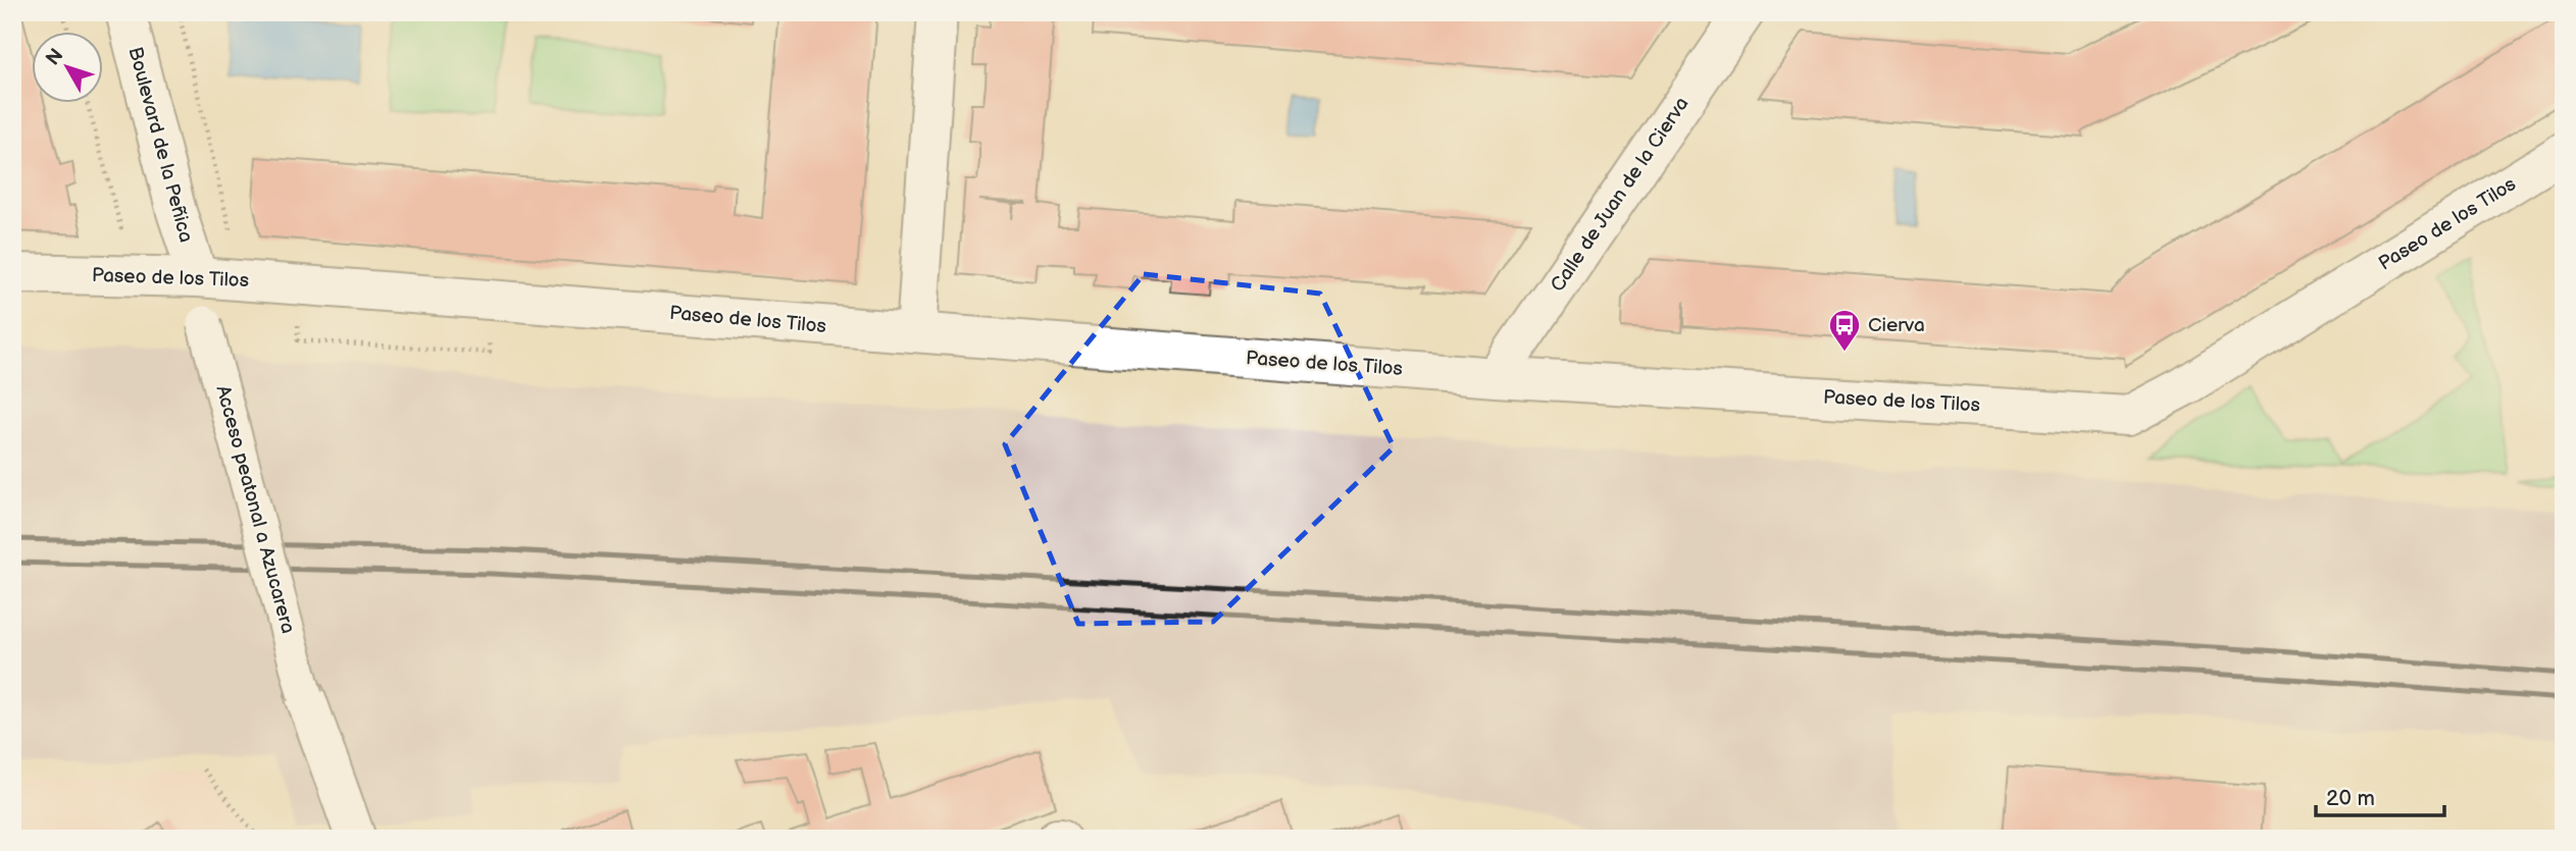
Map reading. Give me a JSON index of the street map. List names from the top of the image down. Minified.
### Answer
{"streets":{"street":["Boulevard de la Peñica","Calle de Juan de la Cierva","Paseo de los Tilos","Acceso peatonal a Azucarera"]},"crossings":[["Boulevard de la Peñica","Paseo de los Tilos"],["Calle de Juan de la Cierva","Paseo de los Tilos"]],"places":{"bus stop":["Cierva"]},"scale_bar":"20 m","north":"top left"}
